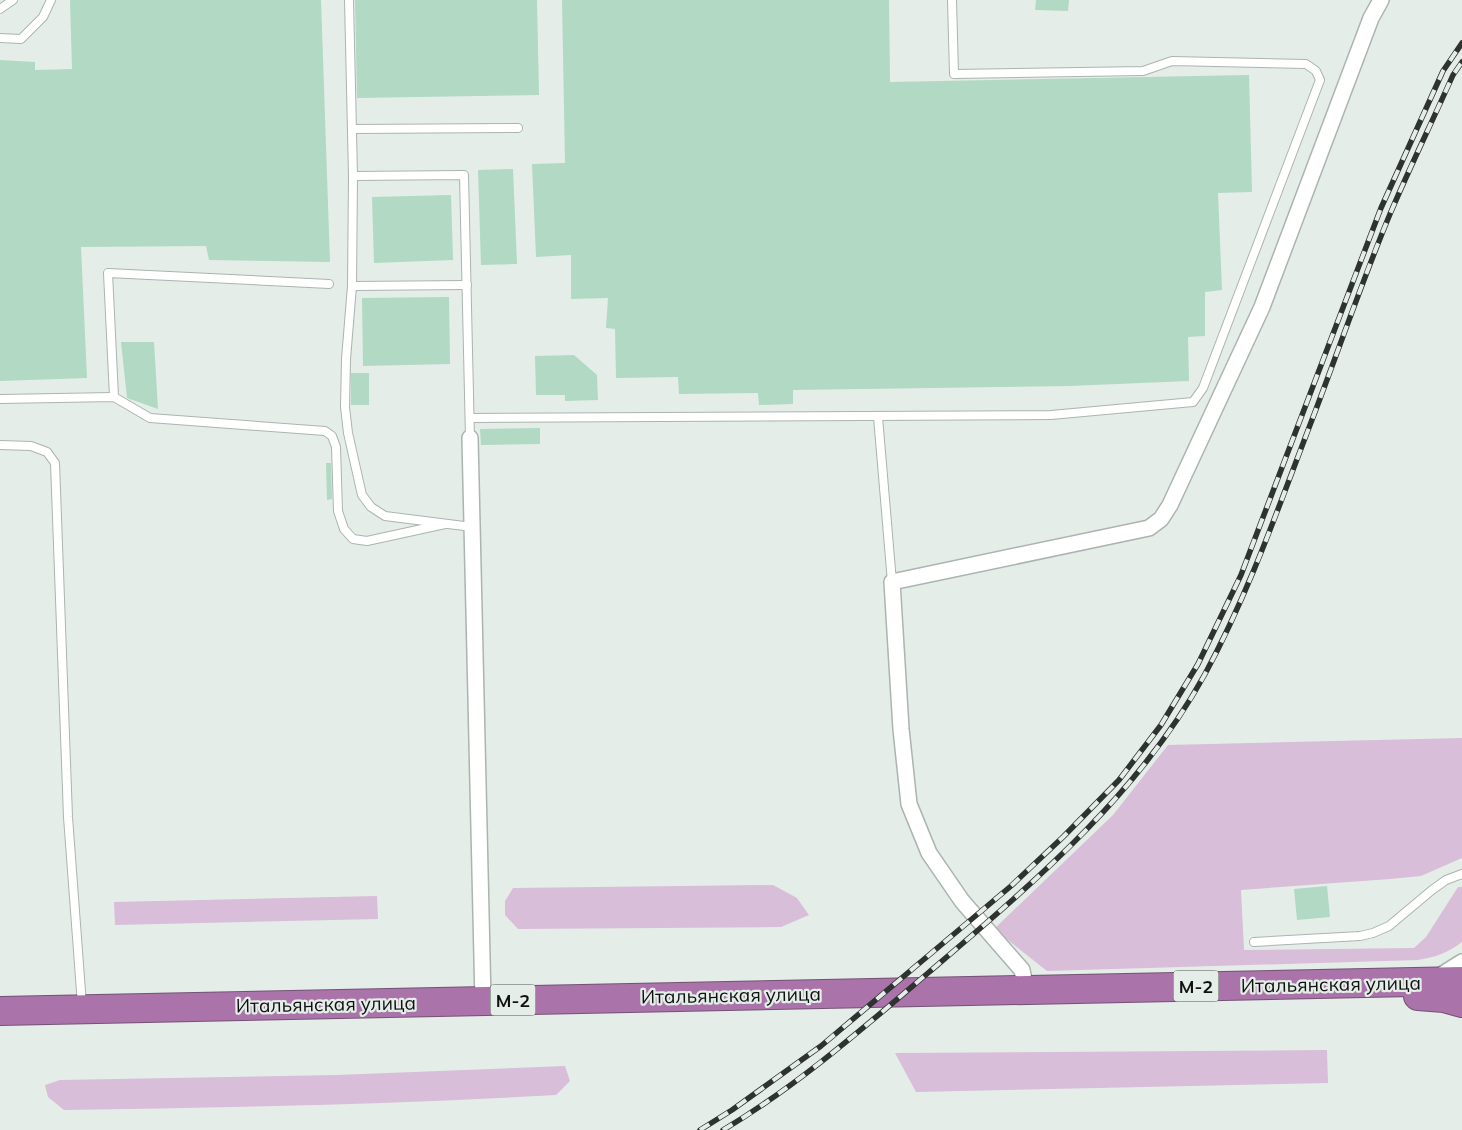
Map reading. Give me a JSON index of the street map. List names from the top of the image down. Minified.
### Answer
{"streets":{"highway":["Итальянская улица","М-2"]}}
